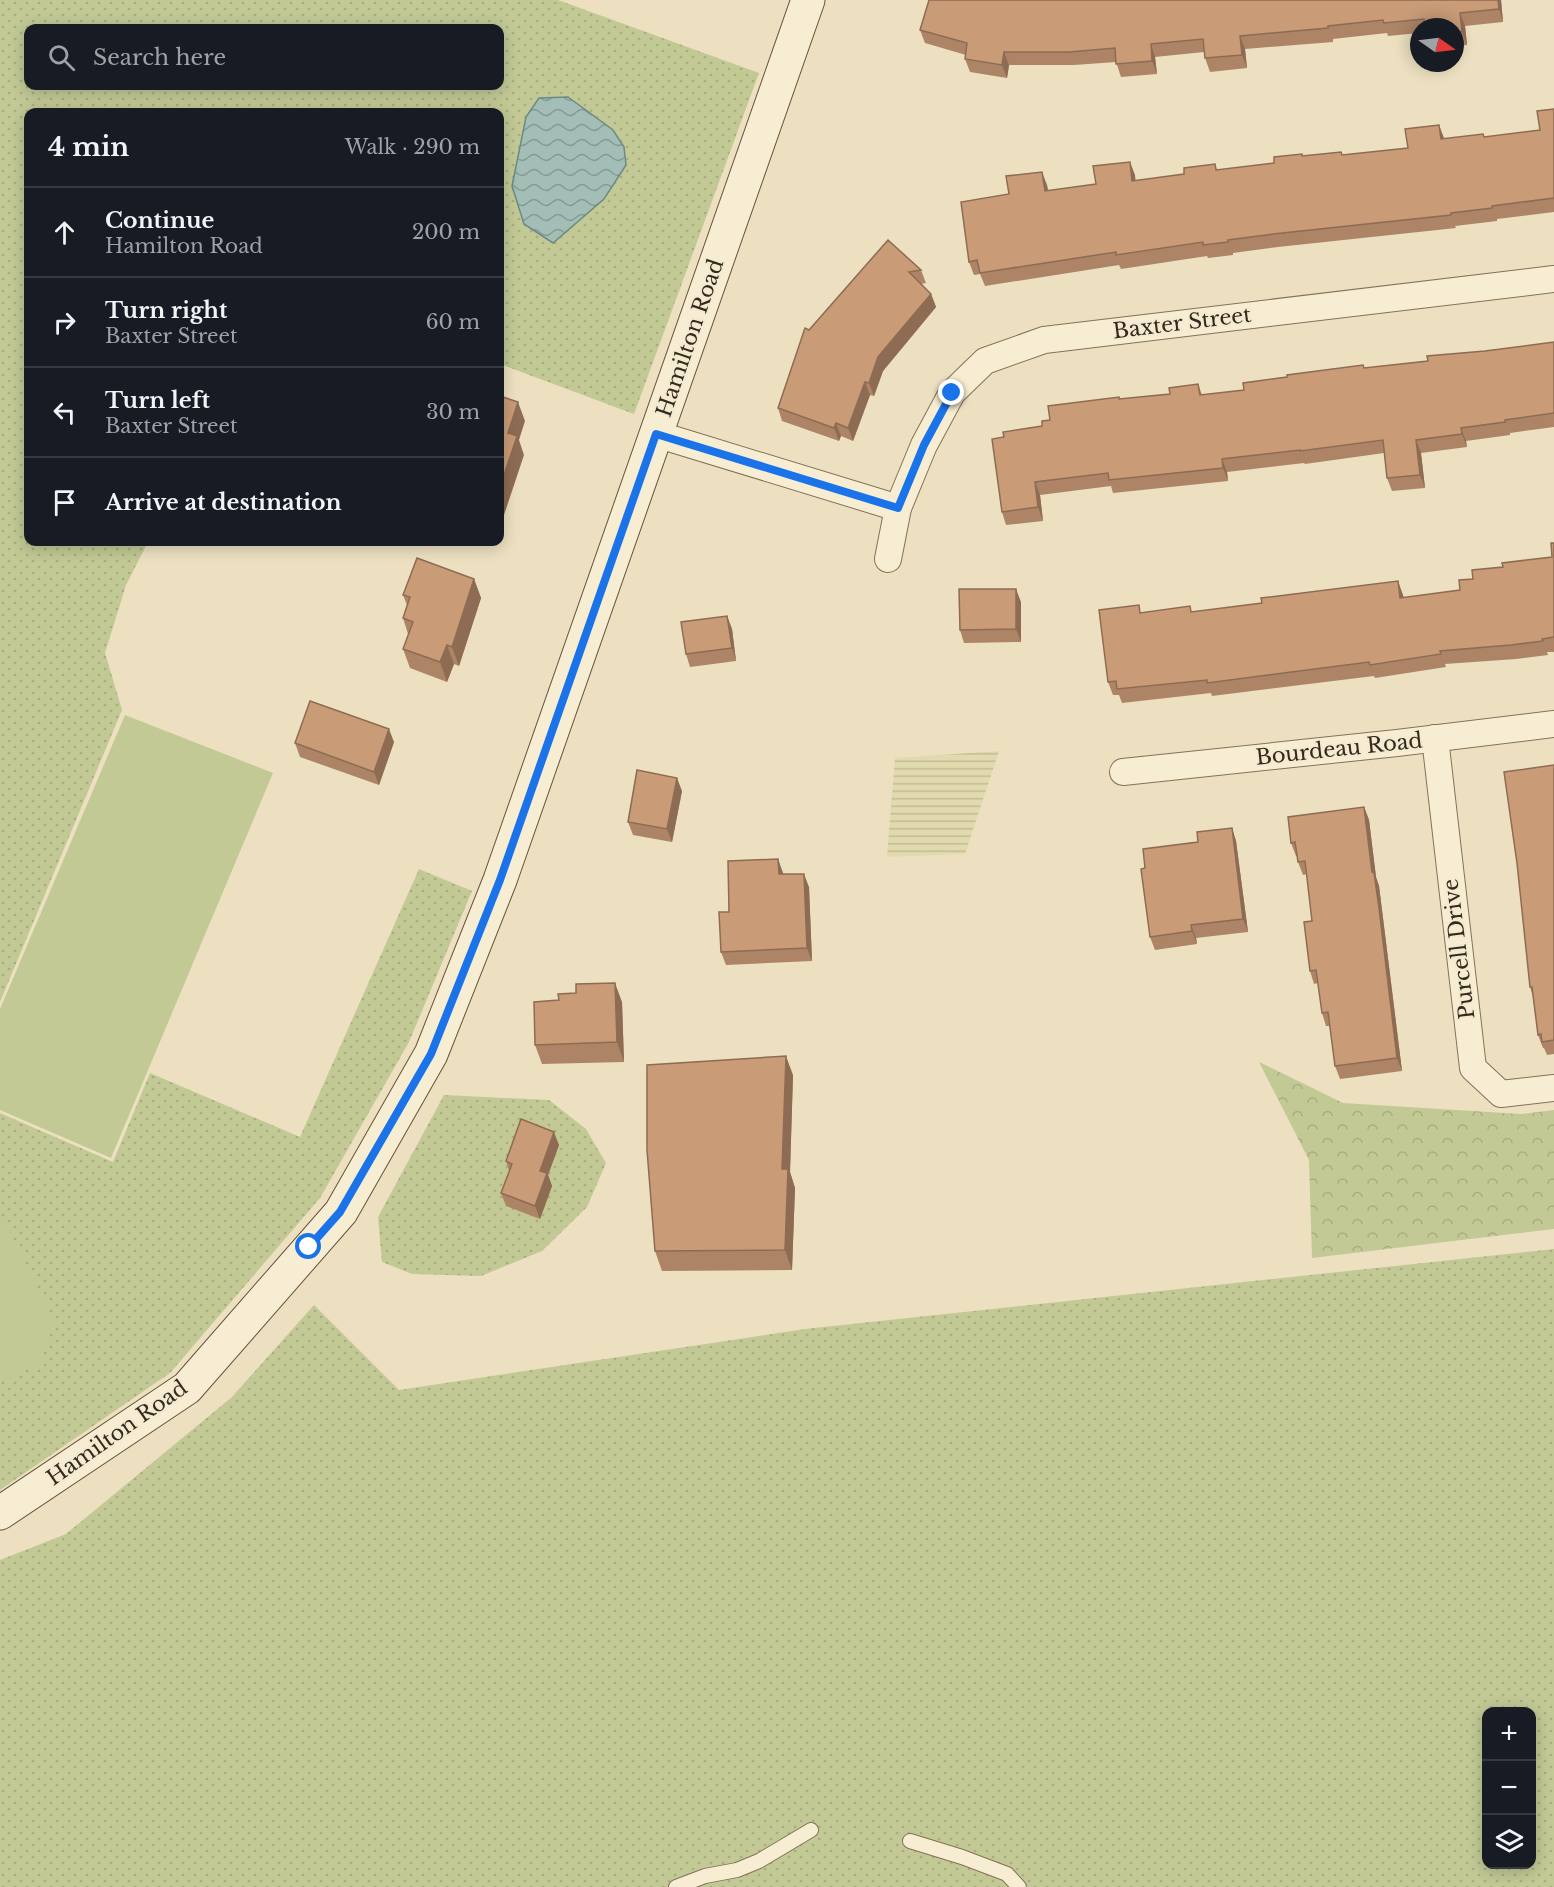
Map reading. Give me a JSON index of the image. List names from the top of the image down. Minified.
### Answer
{"streets":{"main road":["Hamilton Road"],"street":["Baxter Street","Bourdeau Road","Purcell Drive"]},"crossings":[["Bourdeau Road","Purcell Drive"]],"north":"right","page":{"search":"Search here","heading":["4 min","Walk · 290 m"],"list":[["Continue","Hamilton Road","200 m"],["Turn right","Baxter Street","60 m"],["Turn left","Baxter Street","30 m"],"Arrive at destination"],"map_buttons":["+","−"]}}
